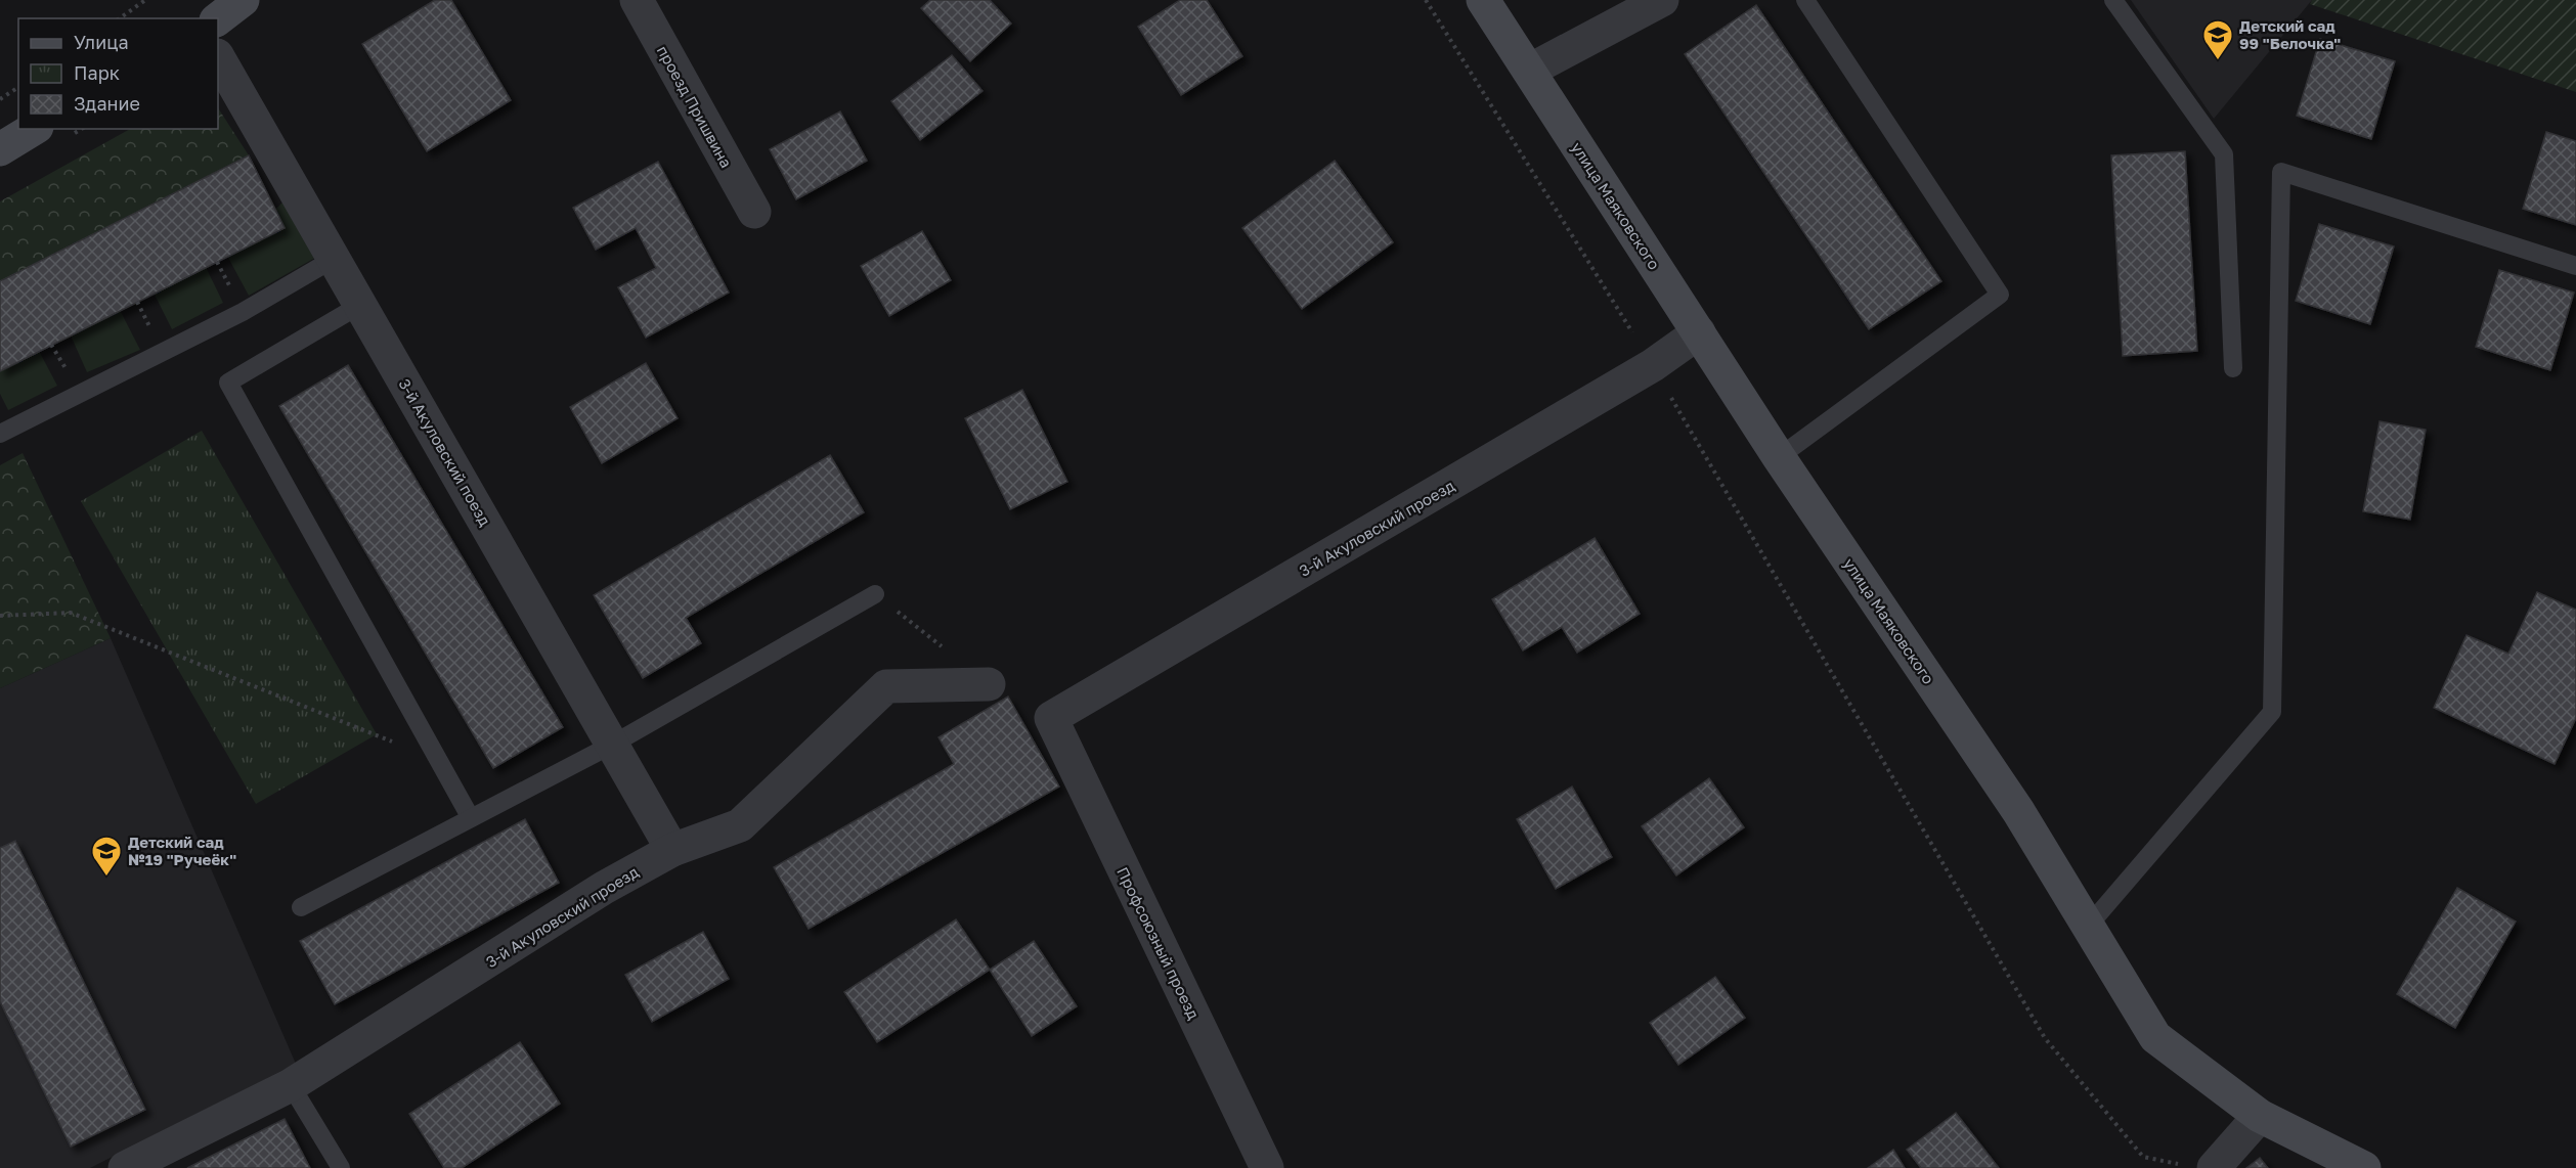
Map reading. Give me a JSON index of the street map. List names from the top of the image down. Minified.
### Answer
{"streets":{"street":["проезд Пришвина","улица Маяковского","3-й Акуловский поезд","3-й Акуловский проезд","Профсоюзный проезд"]},"crossings":[["улица Маяковского","3-й Акуловский проезд"],["3-й Акуловский поезд","3-й Акуловский проезд"],["3-й Акуловский проезд","Профсоюзный проезд"]],"places":{"school or university":["Детский сад 99 \"Белочка\"","Детский сад №19 \"Ручеёк\""]},"legend":["Улица","Парк","Здание"]}
